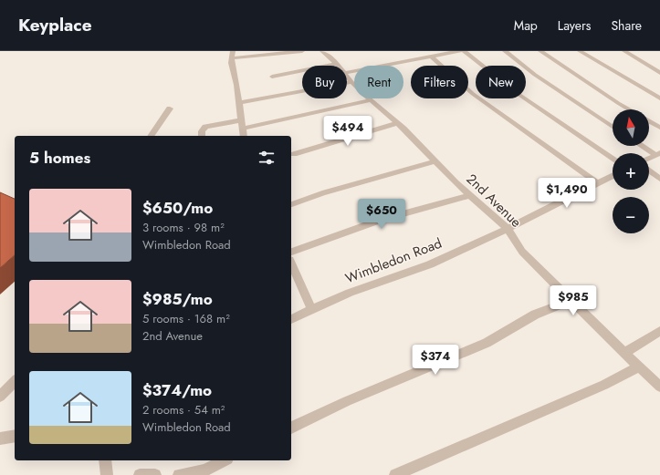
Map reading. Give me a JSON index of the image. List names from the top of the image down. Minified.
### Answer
{"streets":{"street":["2nd Avenue","Wimbledon Road"]},"crossings":[["2nd Avenue","Wimbledon Road"]],"north":"top","page":{"header":"Keyplace","nav":["Map","Layers","Share"],"chip":["Buy","Rent","Filters","New"],"map_buttons":["+","−"],"price":["$494","$1,490","$650","$985","$374"],"heading":"5 homes","list":[{"name":"$650/mo","note":"3 rooms · 98 m² · Wimbledon Road"},{"name":"$985/mo","note":"5 rooms · 168 m² · 2nd Avenue"},{"name":"$374/mo","note":"2 rooms · 54 m² · Wimbledon Road"}]}}
